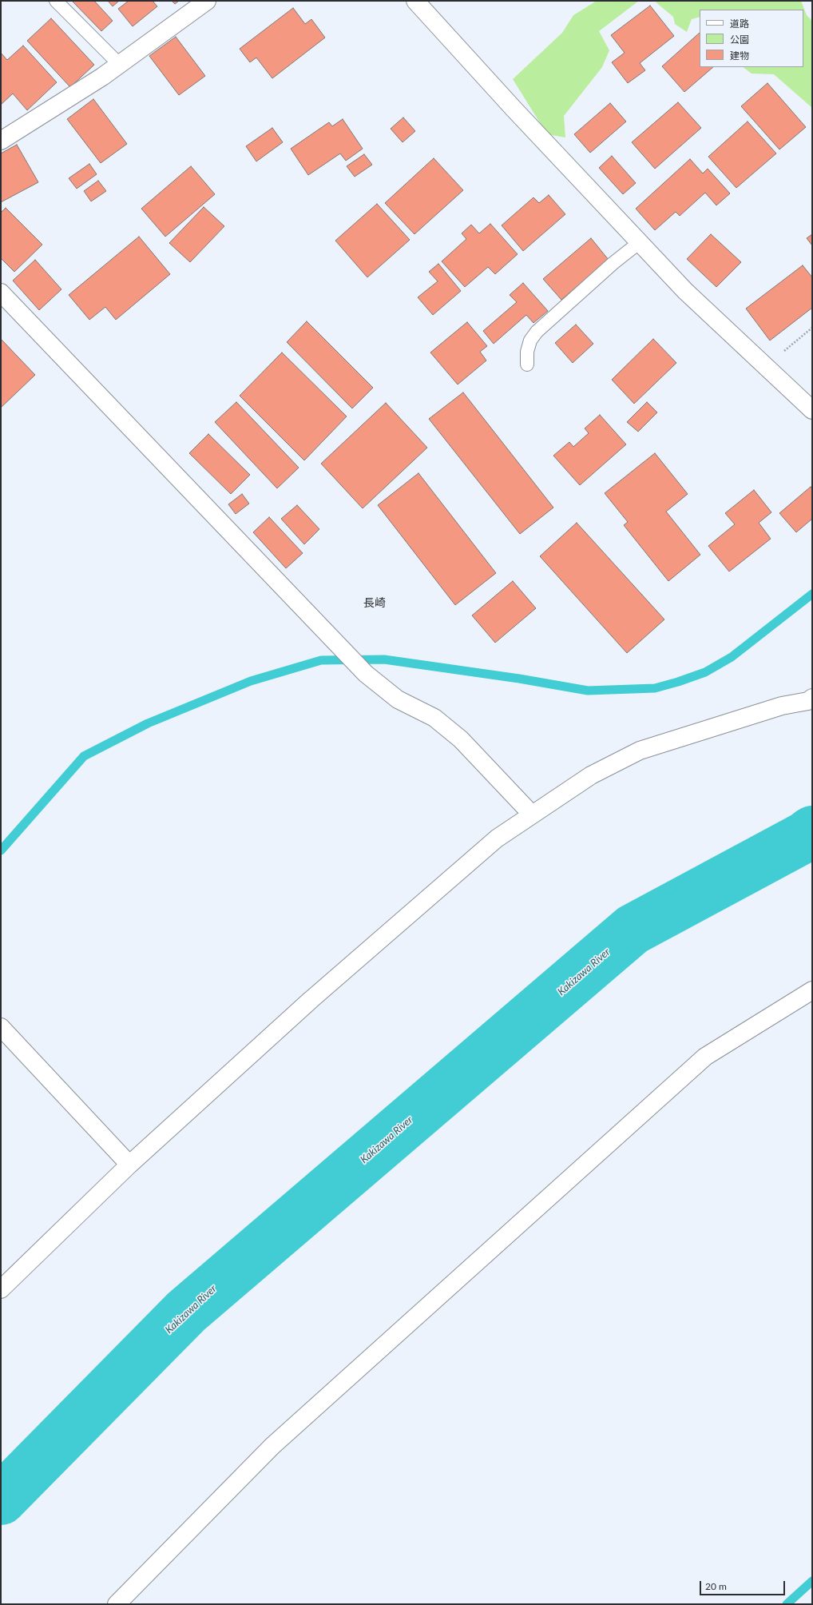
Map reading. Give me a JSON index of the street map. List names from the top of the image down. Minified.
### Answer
{"districts":["長崎"],"water":["Kakizawa River"],"legend":["道路","公園","建物"],"scale_bar":"20 m"}
